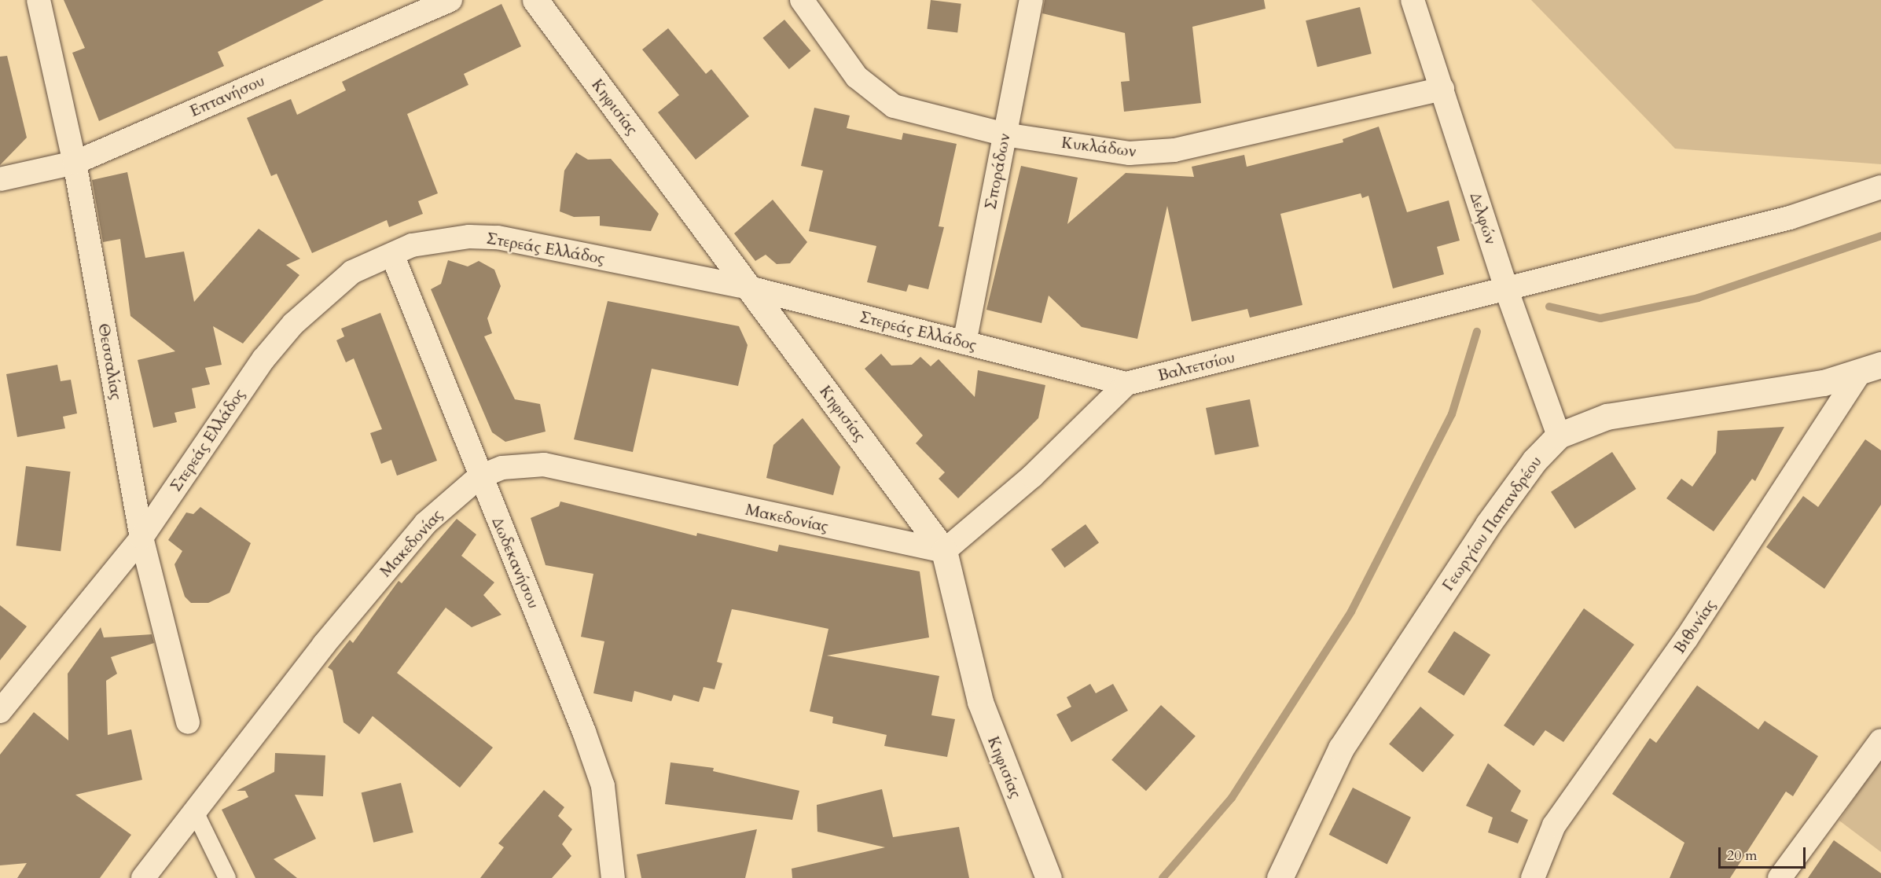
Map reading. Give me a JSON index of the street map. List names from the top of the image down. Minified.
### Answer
{"streets":{"street":["Επτανήσου","Κηφισίας","Κυκλάδων","Σποράδων","Δελφών","Στερεάς Ελλάδος","Θεσσαλίας","Βαλτετσίου","Μακεδονίας","Γεωργίου Παπανδρέου","Δωδεκανήσου","Βιθυνίας"]},"crossings":[["Επτανήσου","Θεσσαλίας"],["Κηφισίας","Στερεάς Ελλάδος"],["Κηφισίας","Μακεδονίας"],["Κυκλάδων","Σποράδων"],["Κυκλάδων","Δελφών"],["Σποράδων","Στερεάς Ελλάδος"],["Δελφών","Βαλτετσίου"],["Δελφών","Γεωργίου Παπανδρέου"],["Στερεάς Ελλάδος","Θεσσαλίας"],["Στερεάς Ελλάδος","Βαλτετσίου"],["Στερεάς Ελλάδος","Δωδεκανήσου"],["Μακεδονίας","Δωδεκανήσου"],["Γεωργίου Παπανδρέου","Βιθυνίας"]],"scale_bar":"20 m"}
